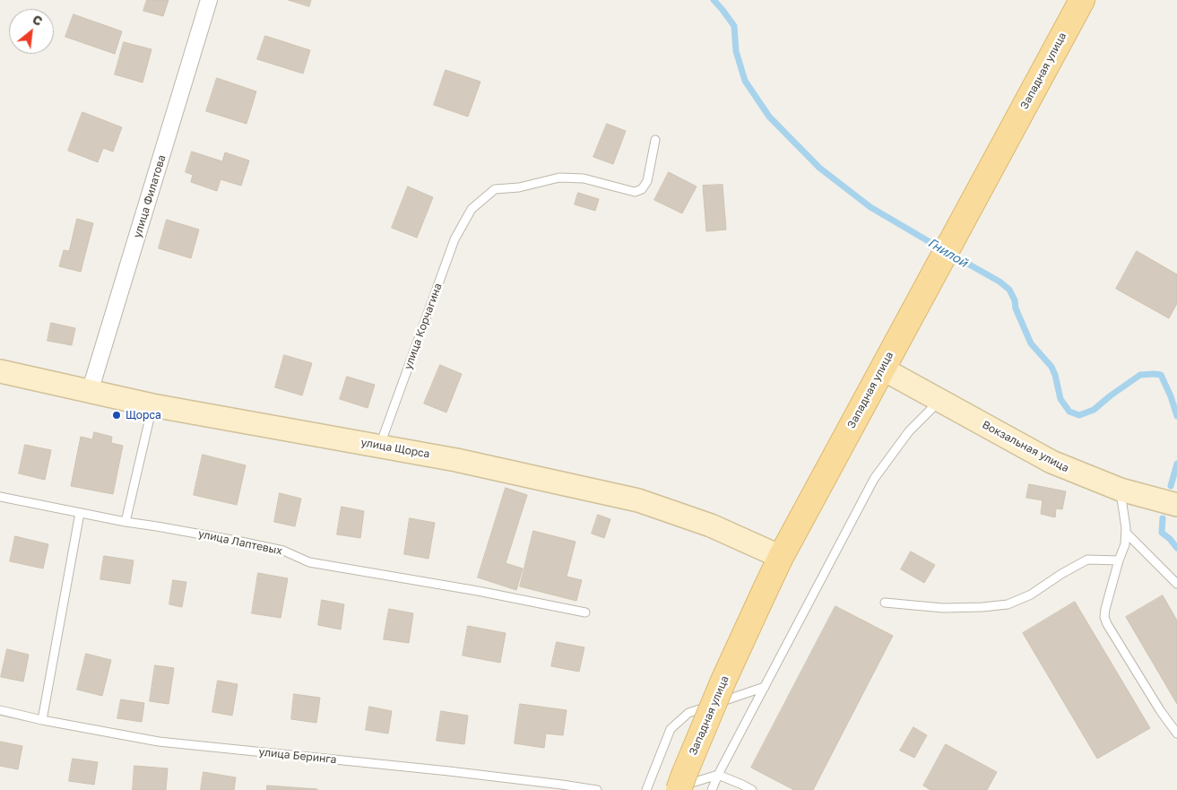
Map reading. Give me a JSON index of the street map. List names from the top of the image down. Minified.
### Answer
{"streets":{"main road":["Западная улица","Вокзальная улица","улица Щорса"],"street":["улица Филатова"],"lane":["улица Корчагина","улица Лаптевых","улица Беринга"]},"crossings":[["Западная улица","Вокзальная улица"],["Западная улица","улица Щорса"],["улица Филатова","улица Щорса"],["улица Корчагина","улица Щорса"]],"water":["Гнилой"],"places":["Щорса"],"north":"top right"}
